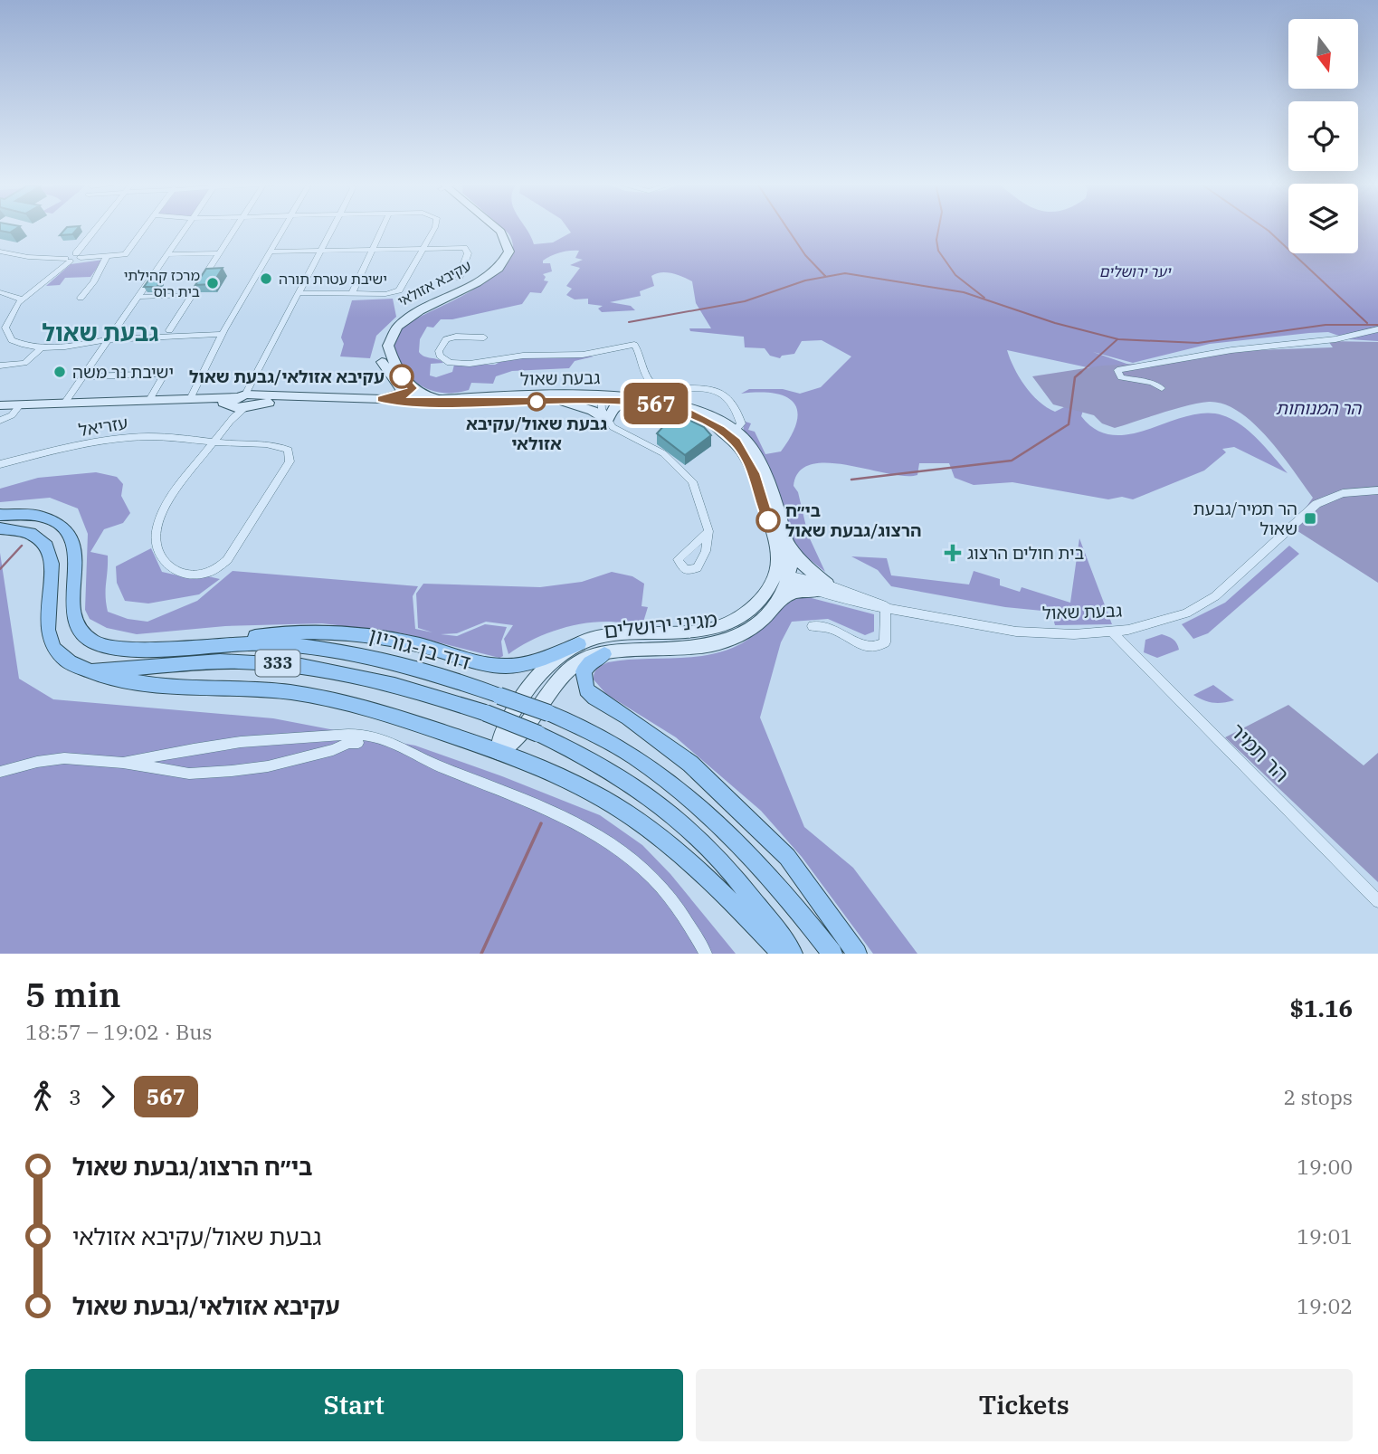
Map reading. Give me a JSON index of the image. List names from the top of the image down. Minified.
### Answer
{"streets":{"main road":["דוד בן-גוריון","333"],"street":["עקיבא אזולאי","גבעת שאול","עזריאל","מגיני ירושלים","הר תמיר"]},"crossings":[["עקיבא אזולאי","גבעת שאול"],["גבעת שאול","מגיני ירושלים"],["גבעת שאול","הר תמיר"]],"districts":["גבעת שאול"],"parks":["יער ירושלים","הר המנוחות"],"places":{"other":["ישיבת עטרת תורה","מרכז קהילתי בית רוס","ישיבת נר משה","עקיבא אזולאי/גבעת שאול","גבעת שאול/עקיבא אזולאי","בי״ח הרצוג/גבעת שאול"],"transit":["הר תמיר/גבעת שאול"],"health":["בית חולים הרצוג"]},"lines":["bus line 567"],"north":"bottom","page":{"on_map":"567","heading":["5 min","18:57 – 19:02 · Bus","$1.16"],"legs":["3","567","2 stops"],"list":[{"name":"בי״ח הרצוג/גבעת שאול","value":"19:00"},{"name":"גבעת שאול/עקיבא אזולאי","value":"19:01"},{"name":"עקיבא אזולאי/גבעת שאול","value":"19:02"}],"buttons":["Start","Tickets"]}}
